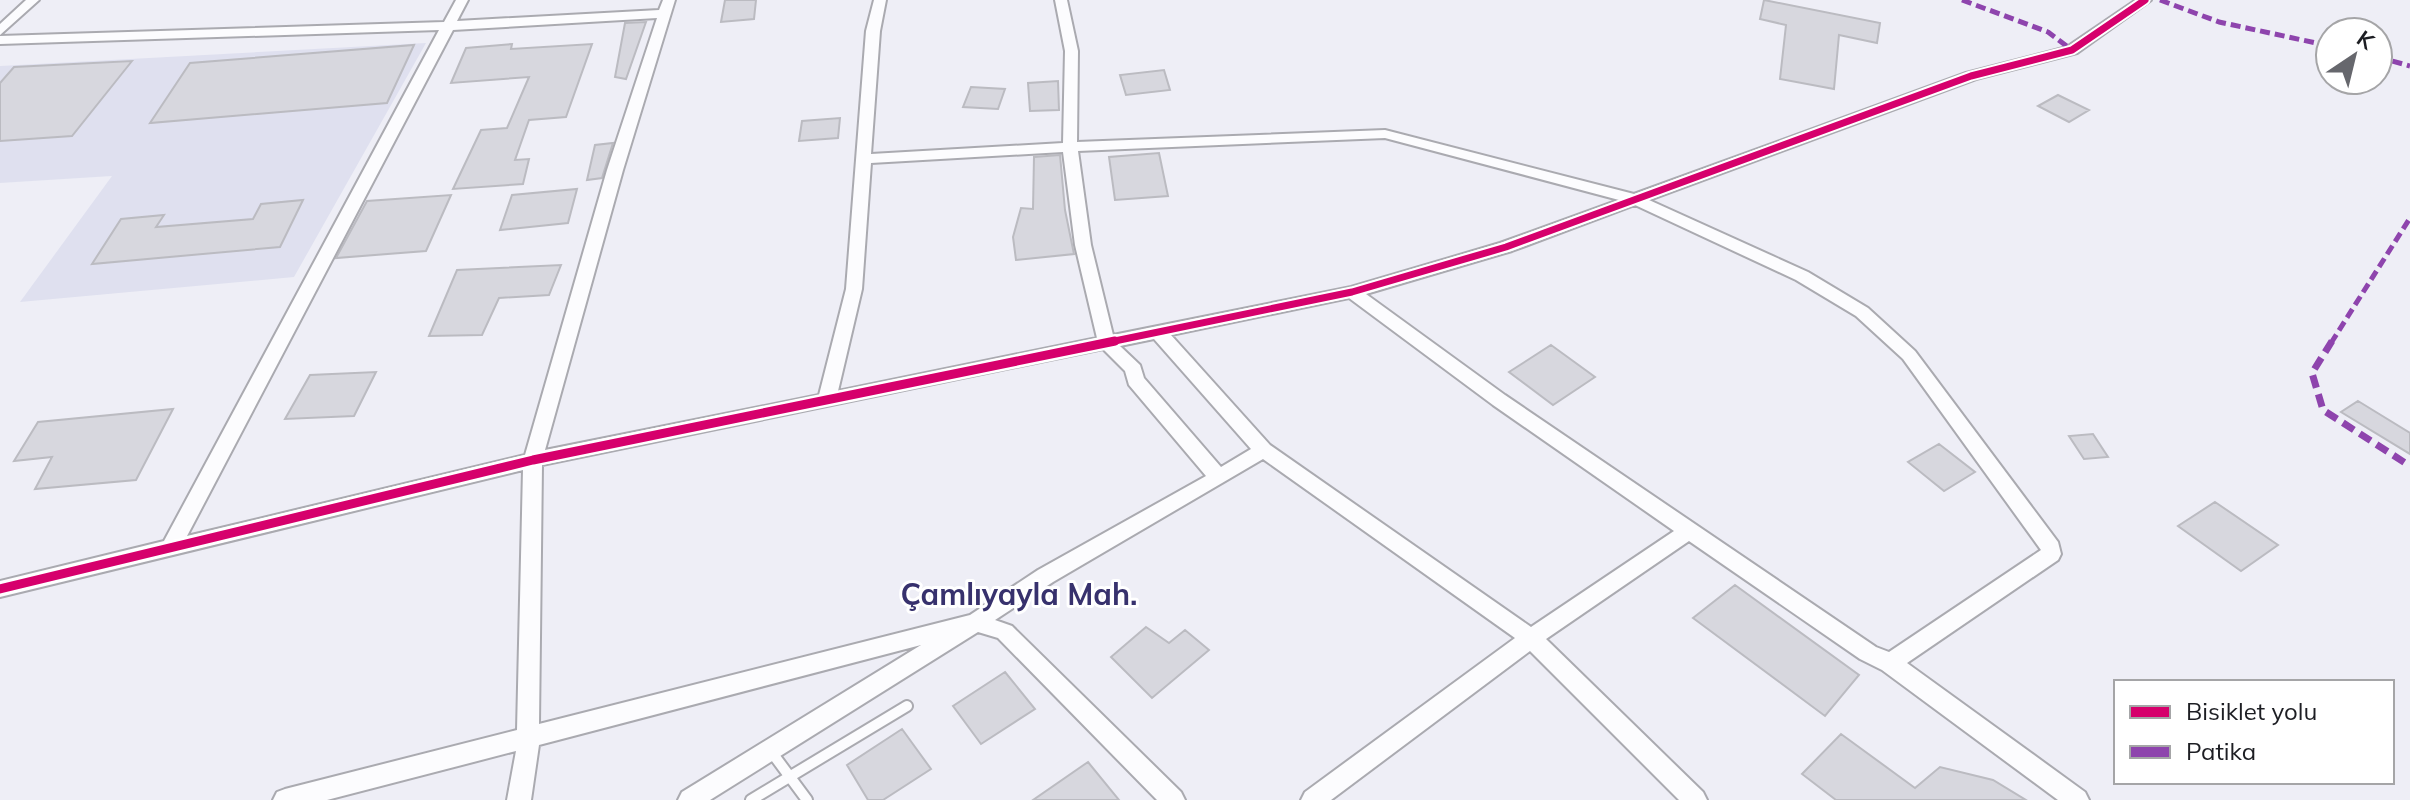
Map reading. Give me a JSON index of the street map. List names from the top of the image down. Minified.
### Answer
{"districts":["Çamlıyayla Mah."],"legend":["Bisiklet yolu","Patika"],"north":"top right"}
